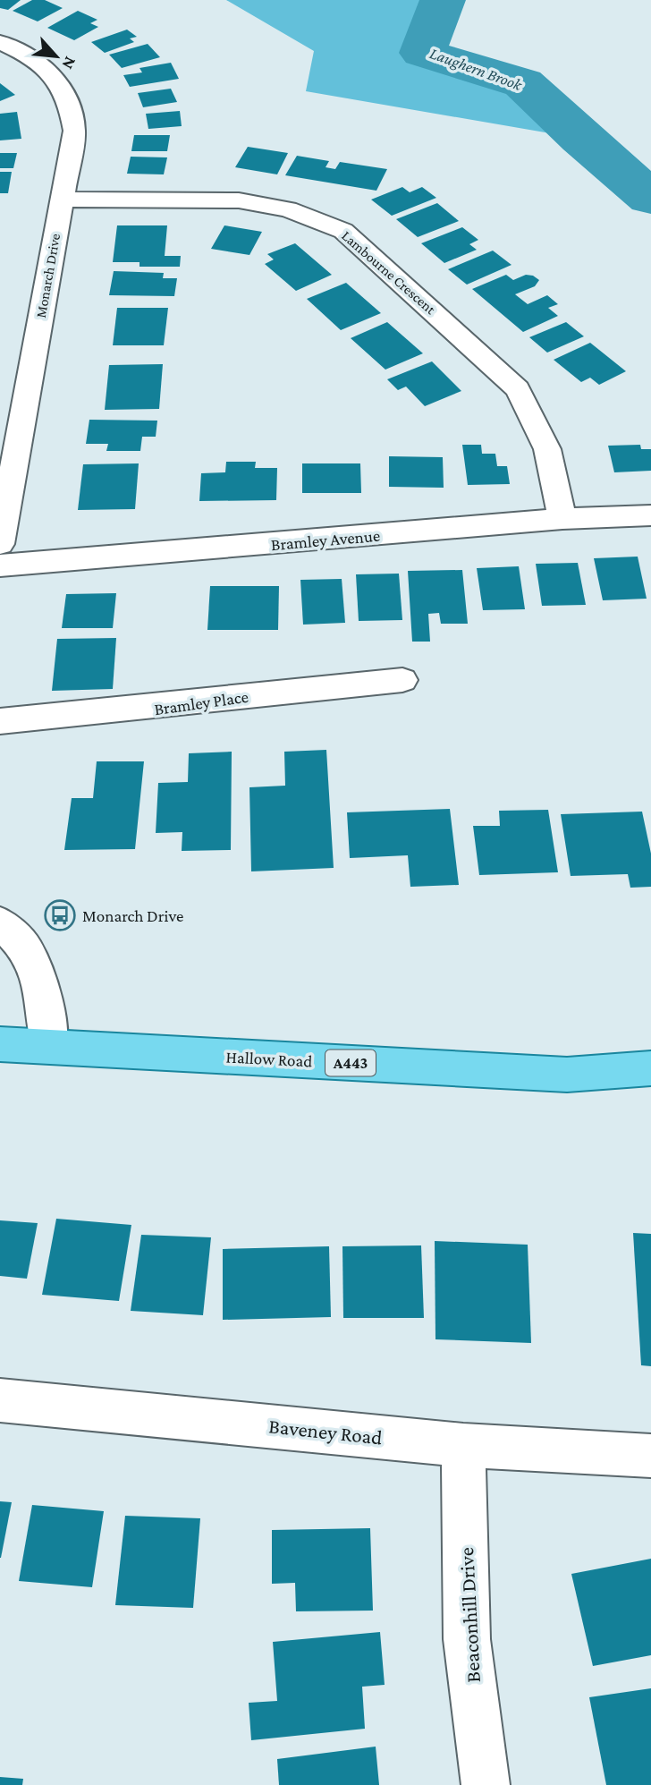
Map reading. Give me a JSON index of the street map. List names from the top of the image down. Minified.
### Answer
{"streets":{"main road":["Hallow Road","A443"],"street":["Lambourne Crescent","Monarch Drive","Bramley Avenue","Bramley Place","Baveney Road","Beaconhill Drive"]},"crossings":[["Lambourne Crescent","Monarch Drive"],["Lambourne Crescent","Bramley Avenue"],["Baveney Road","Beaconhill Drive"]],"water":["Laughern Brook"],"places":{"bus stop":["Monarch Drive"]},"north":"bottom right"}
